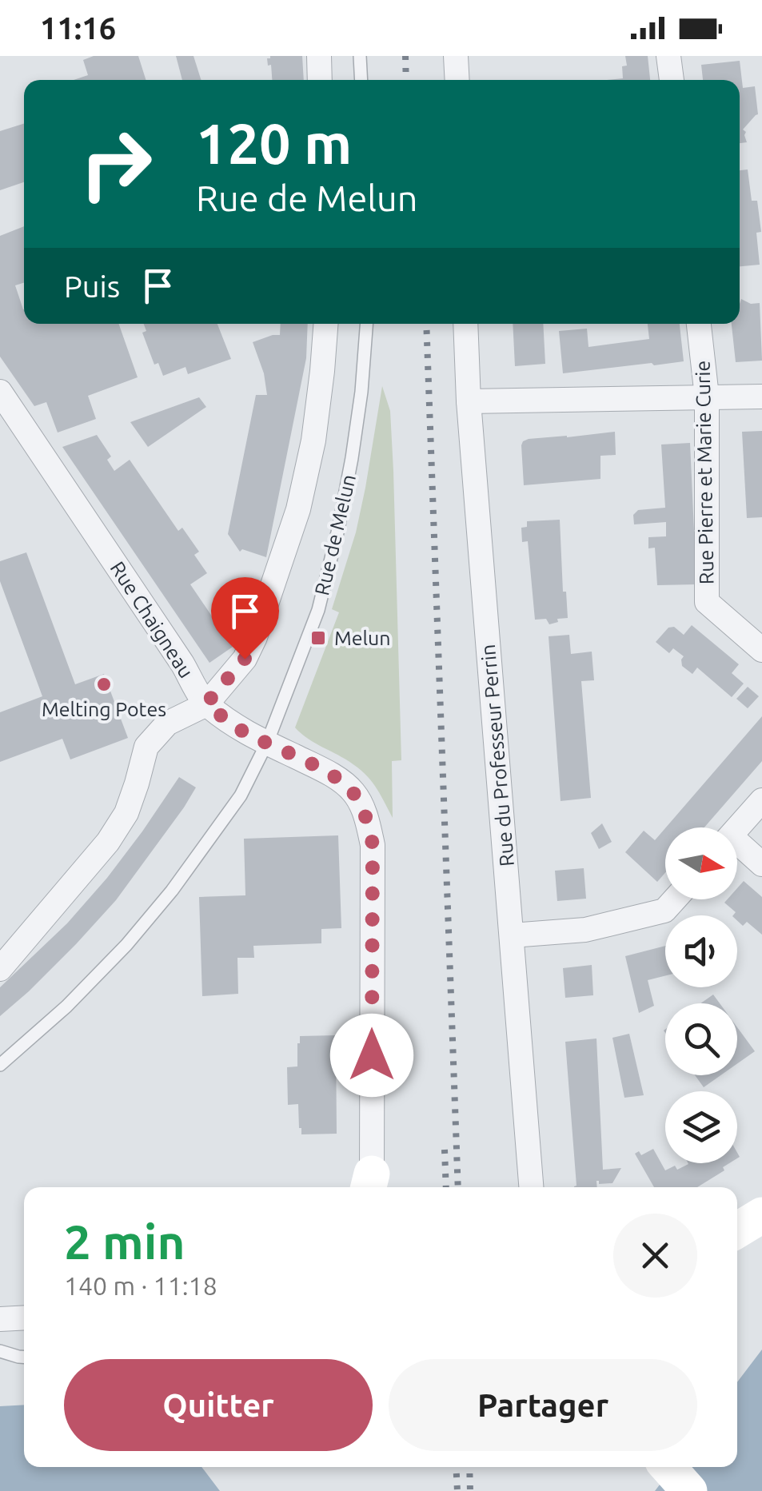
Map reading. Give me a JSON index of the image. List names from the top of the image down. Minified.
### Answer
{"streets":{"street":["Rue Pierre et Marie Curie","Rue de Melun","Rue Chaigneau","Rue du Professeur Perrin"]},"crossings":[["Rue de Melun","Rue Chaigneau"]],"places":{"transit":["Melun"],"other":["Melting Potes"]},"north":"right","page":{"status":"11:16","turn":["120 m","Rue de Melun"],"then":"Puis","heading":["2 min","140 m · 11:18"],"buttons":["Quitter","Partager"]}}
